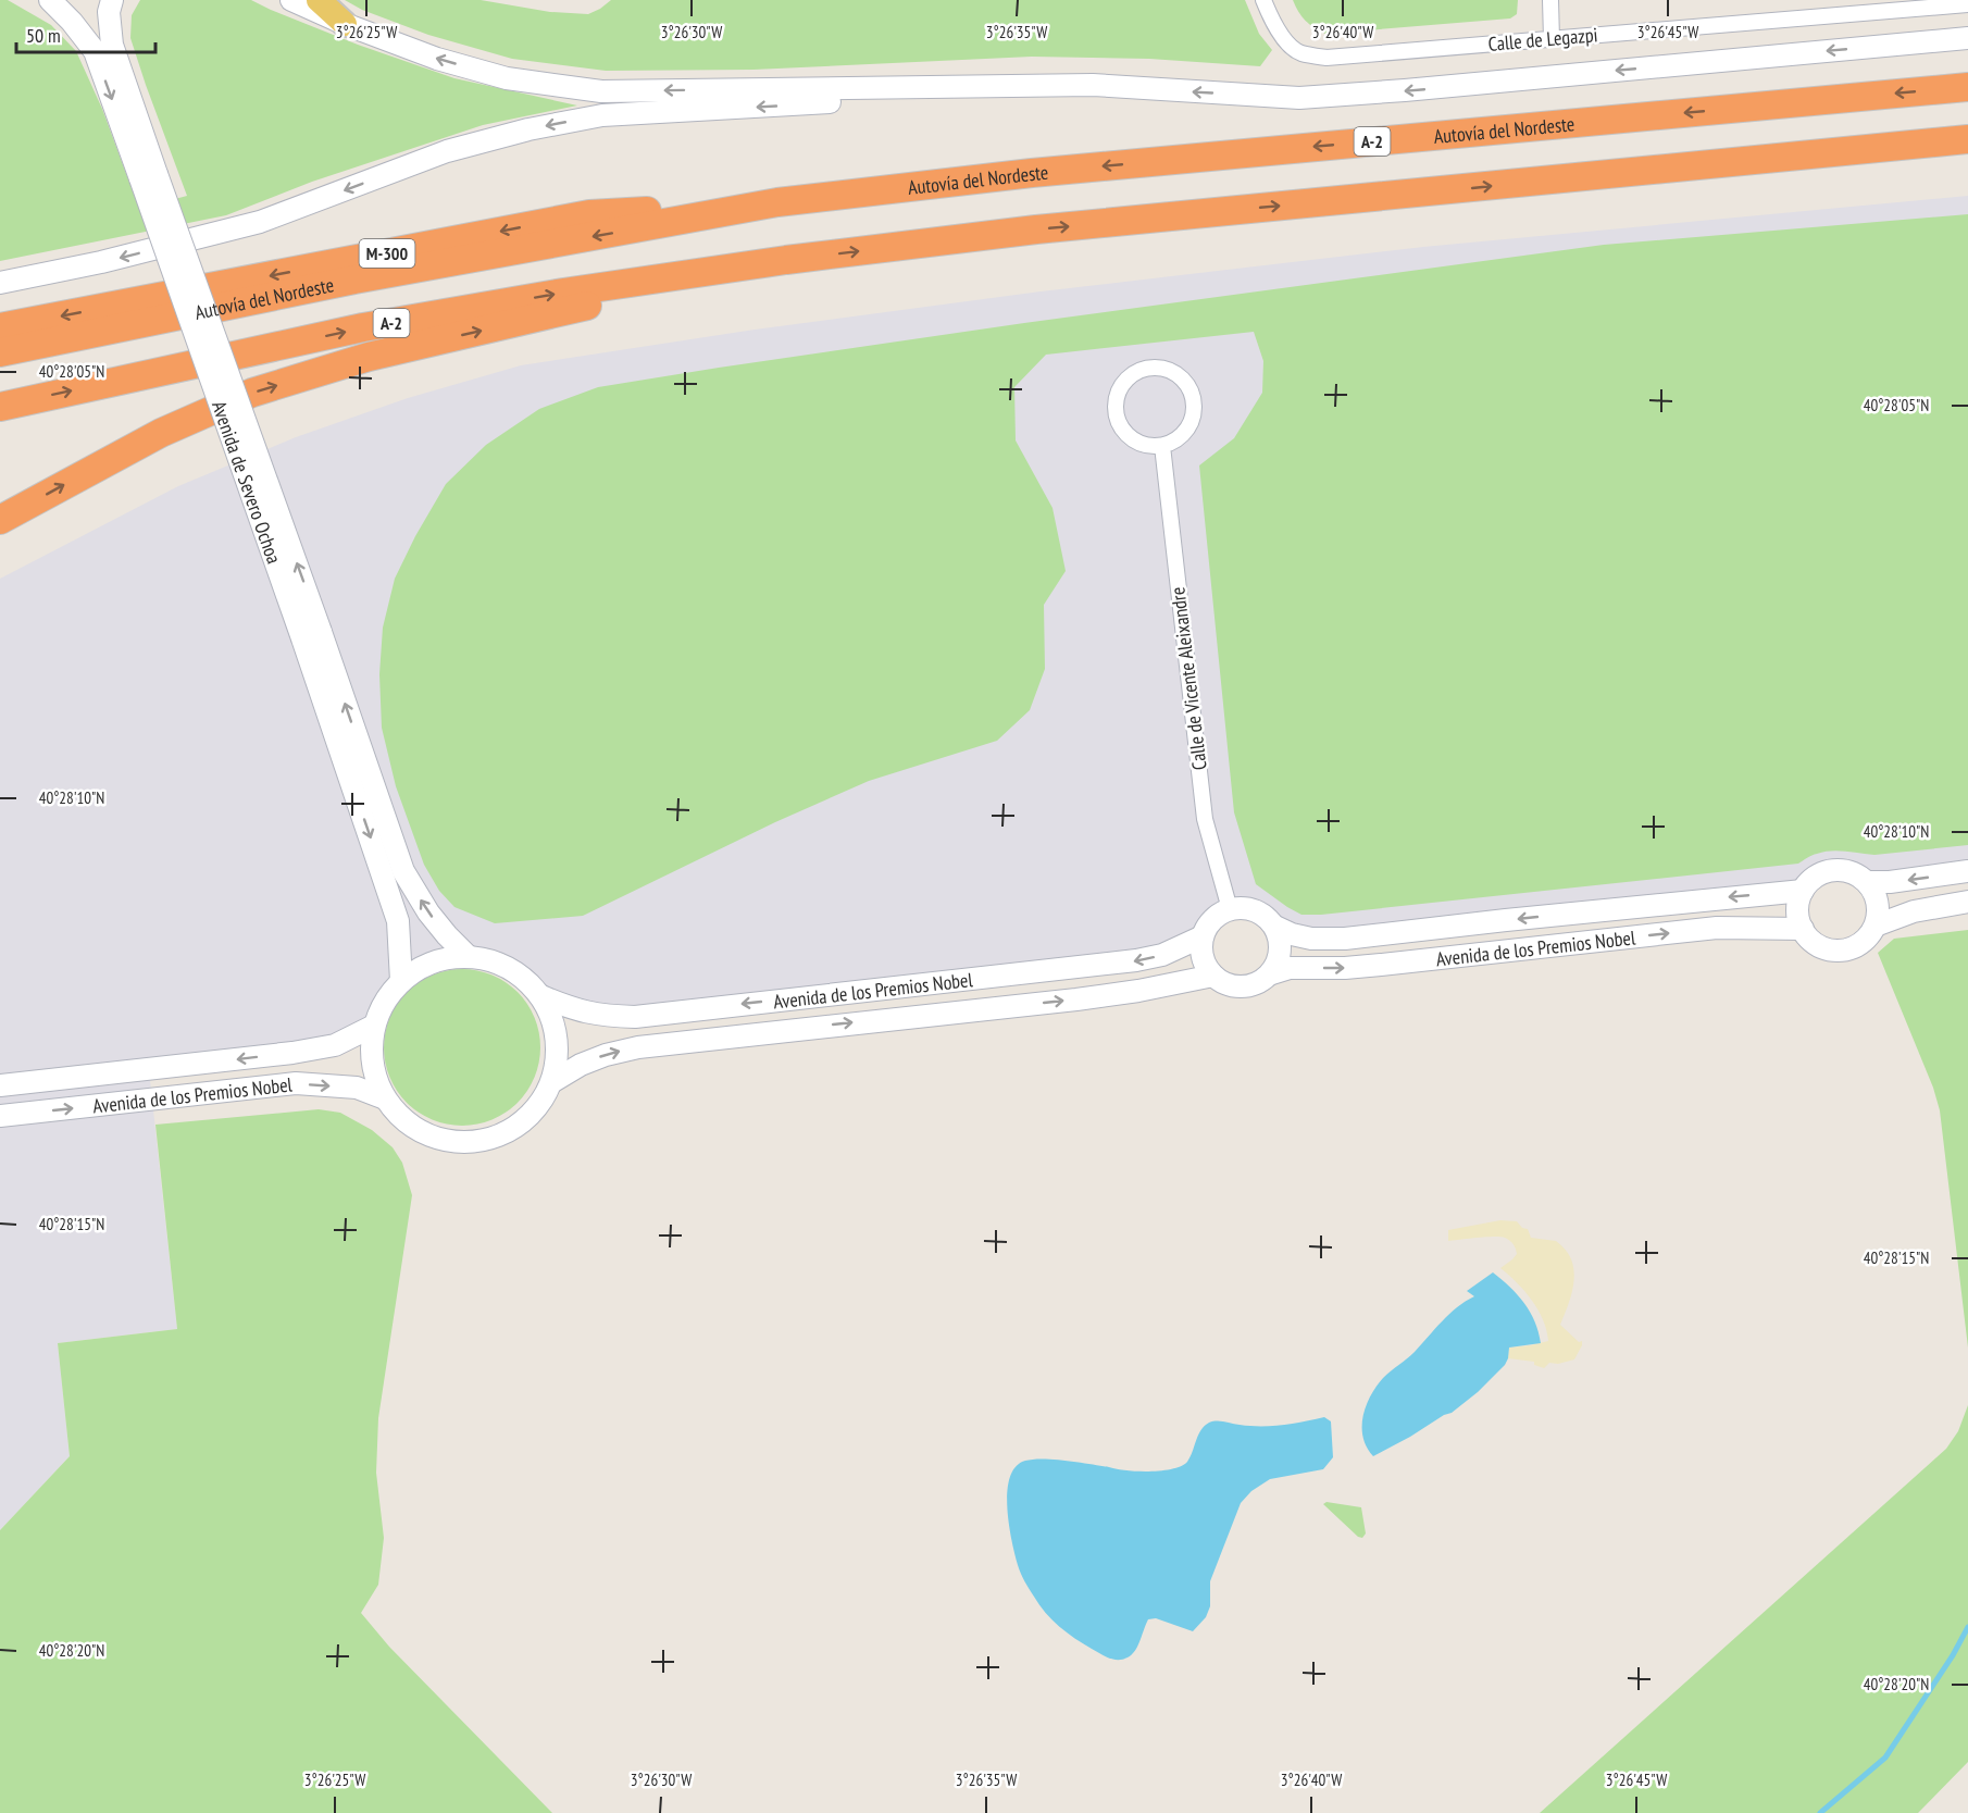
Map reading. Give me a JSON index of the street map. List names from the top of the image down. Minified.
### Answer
{"streets":{"highway":["Autovía del Nordeste","A-2","M-300"],"street":["Calle de Legazpi","Avenida de Severo Ochoa","Calle de Vicente Aleixandre","Avenida de los Premios Nobel"]},"crossings":[["Autovía del Nordeste","M-300"],["Avenida de Severo Ochoa","Avenida de los Premios Nobel"],["Calle de Vicente Aleixandre","Avenida de los Premios Nobel"]],"scale_bar":"50 m","coordinates":["3°26'25\"W","3°26'30\"W","3°26'35\"W","3°26'40\"W","3°26'45\"W","40°28'05\"N","40°28'10\"N","40°28'15\"N","40°28'20\"N"]}
